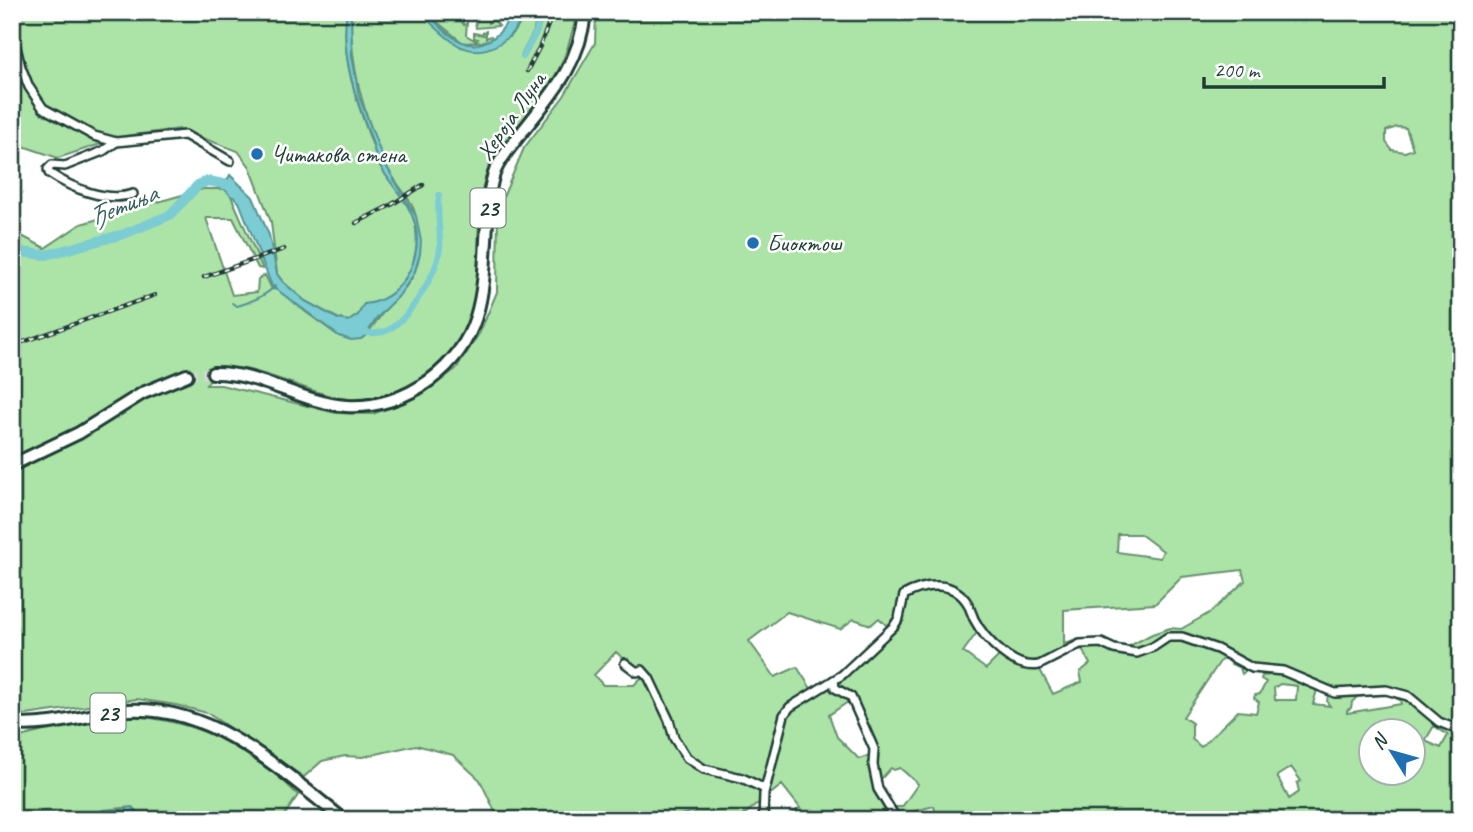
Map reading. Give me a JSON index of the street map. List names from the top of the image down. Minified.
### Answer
{"streets":{"main road":["Хероја Луна","23"]},"water":["Ђетиња"],"places":["Читакова стена","Биоктош"],"scale_bar":"200 m","north":"top left"}
